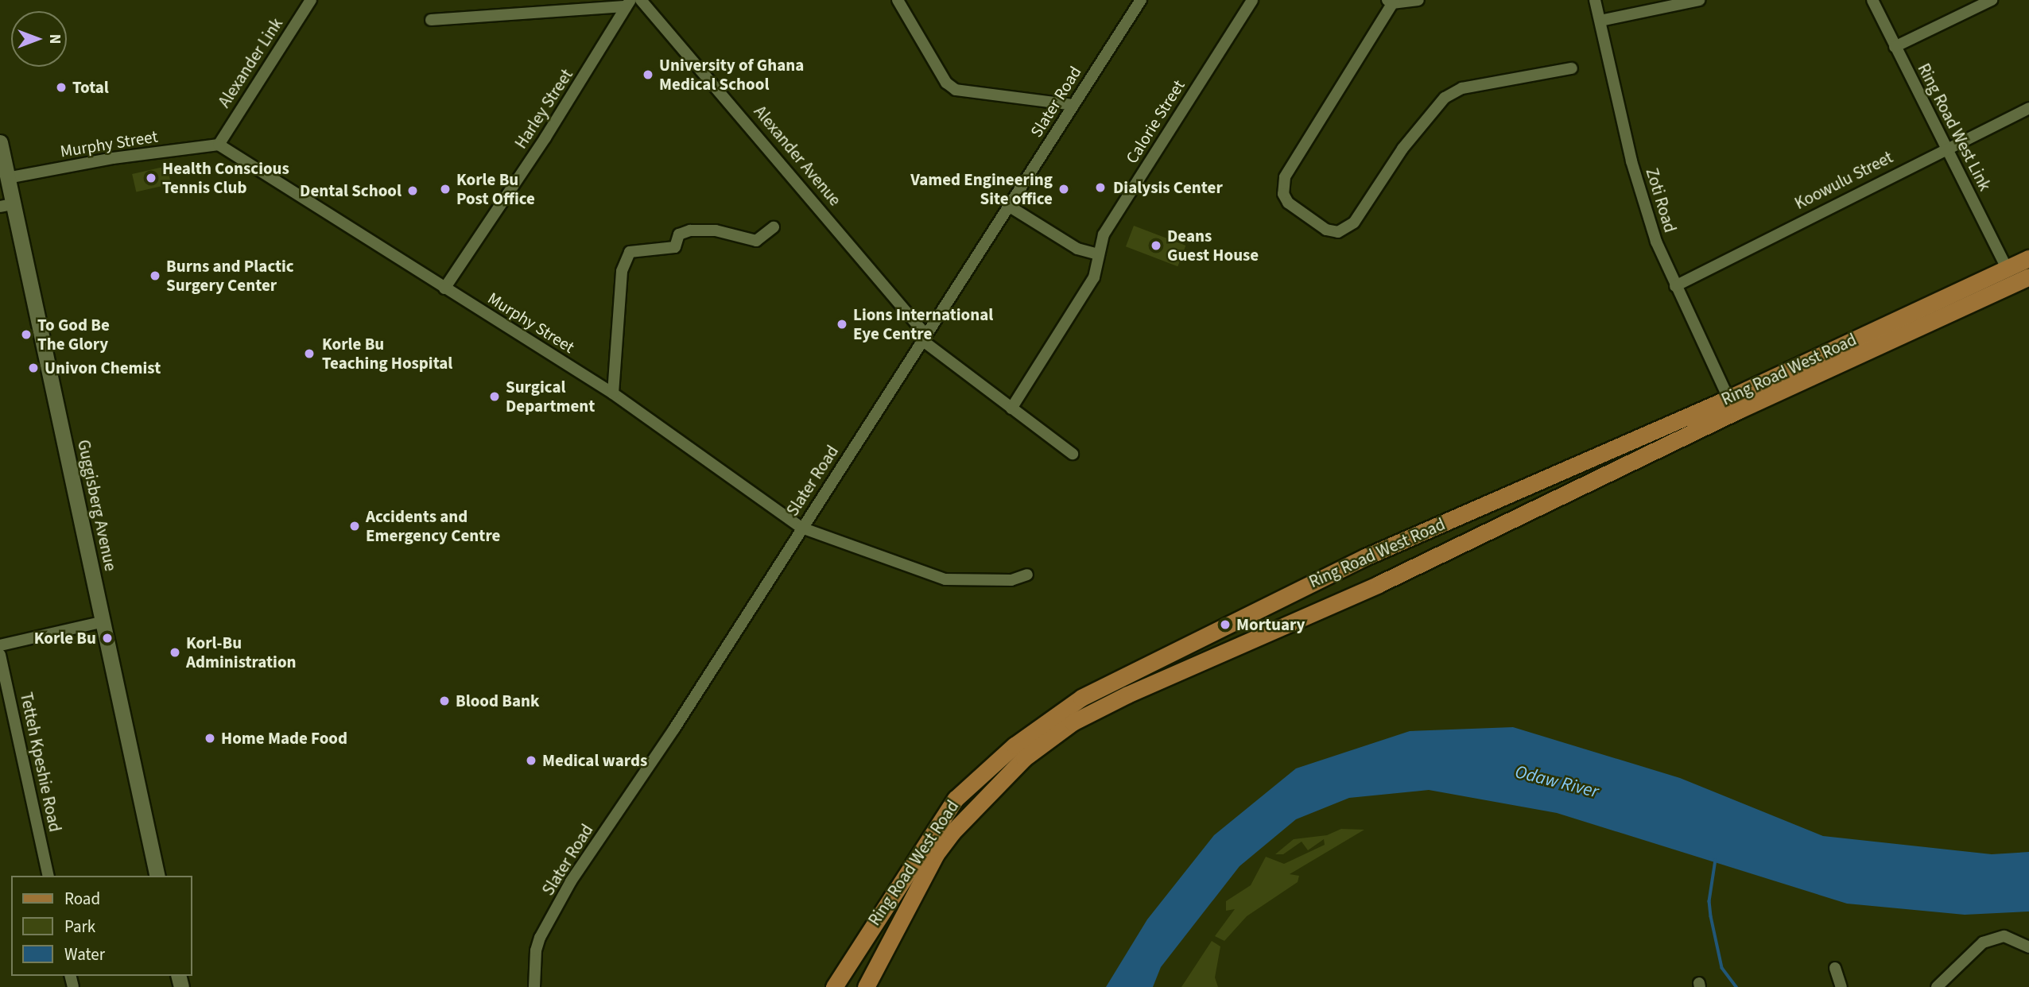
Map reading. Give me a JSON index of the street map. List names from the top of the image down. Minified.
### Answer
{"streets":{"main road":["Ring Road West Road","Guggisberg Avenue"],"street":["Alexander Link","Slater Road","Harley Street","Calorie Street","Ring Road West Link","Murphy Street","Alexander Avenue","Koowulu Street","Zoti Road","Tetteh Kpeshie Road"]},"crossings":[["Alexander Link","Murphy Street"],["Slater Road","Murphy Street"],["Slater Road","Alexander Avenue"],["Harley Street","Murphy Street"],["Calorie Street","Alexander Avenue"],["Ring Road West Link","Koowulu Street"],["Ring Road West Link","Ring Road West Road"],["Murphy Street","Guggisberg Avenue"],["Koowulu Street","Zoti Road"],["Zoti Road","Ring Road West Road"]],"water":["Odaw River"],"places":["University of Ghana Medical School","Total","Health Conscious Tennis Club","Dialysis Center","Korle Bu Post Office","Vamed Engineering Site office","Dental School","Deans Guest House","Burns and Plactic Surgery Center","Lions International Eye Centre","To God Be The Glory","Korle Bu Teaching Hospital","Univon Chemist","Surgical Department","Accidents and Emergency Centre","Mortuary","Korle Bu","Korl-Bu Administration","Blood Bank","Home Made Food","Medical wards"],"legend":["Road","Park","Water"],"north":"right"}
